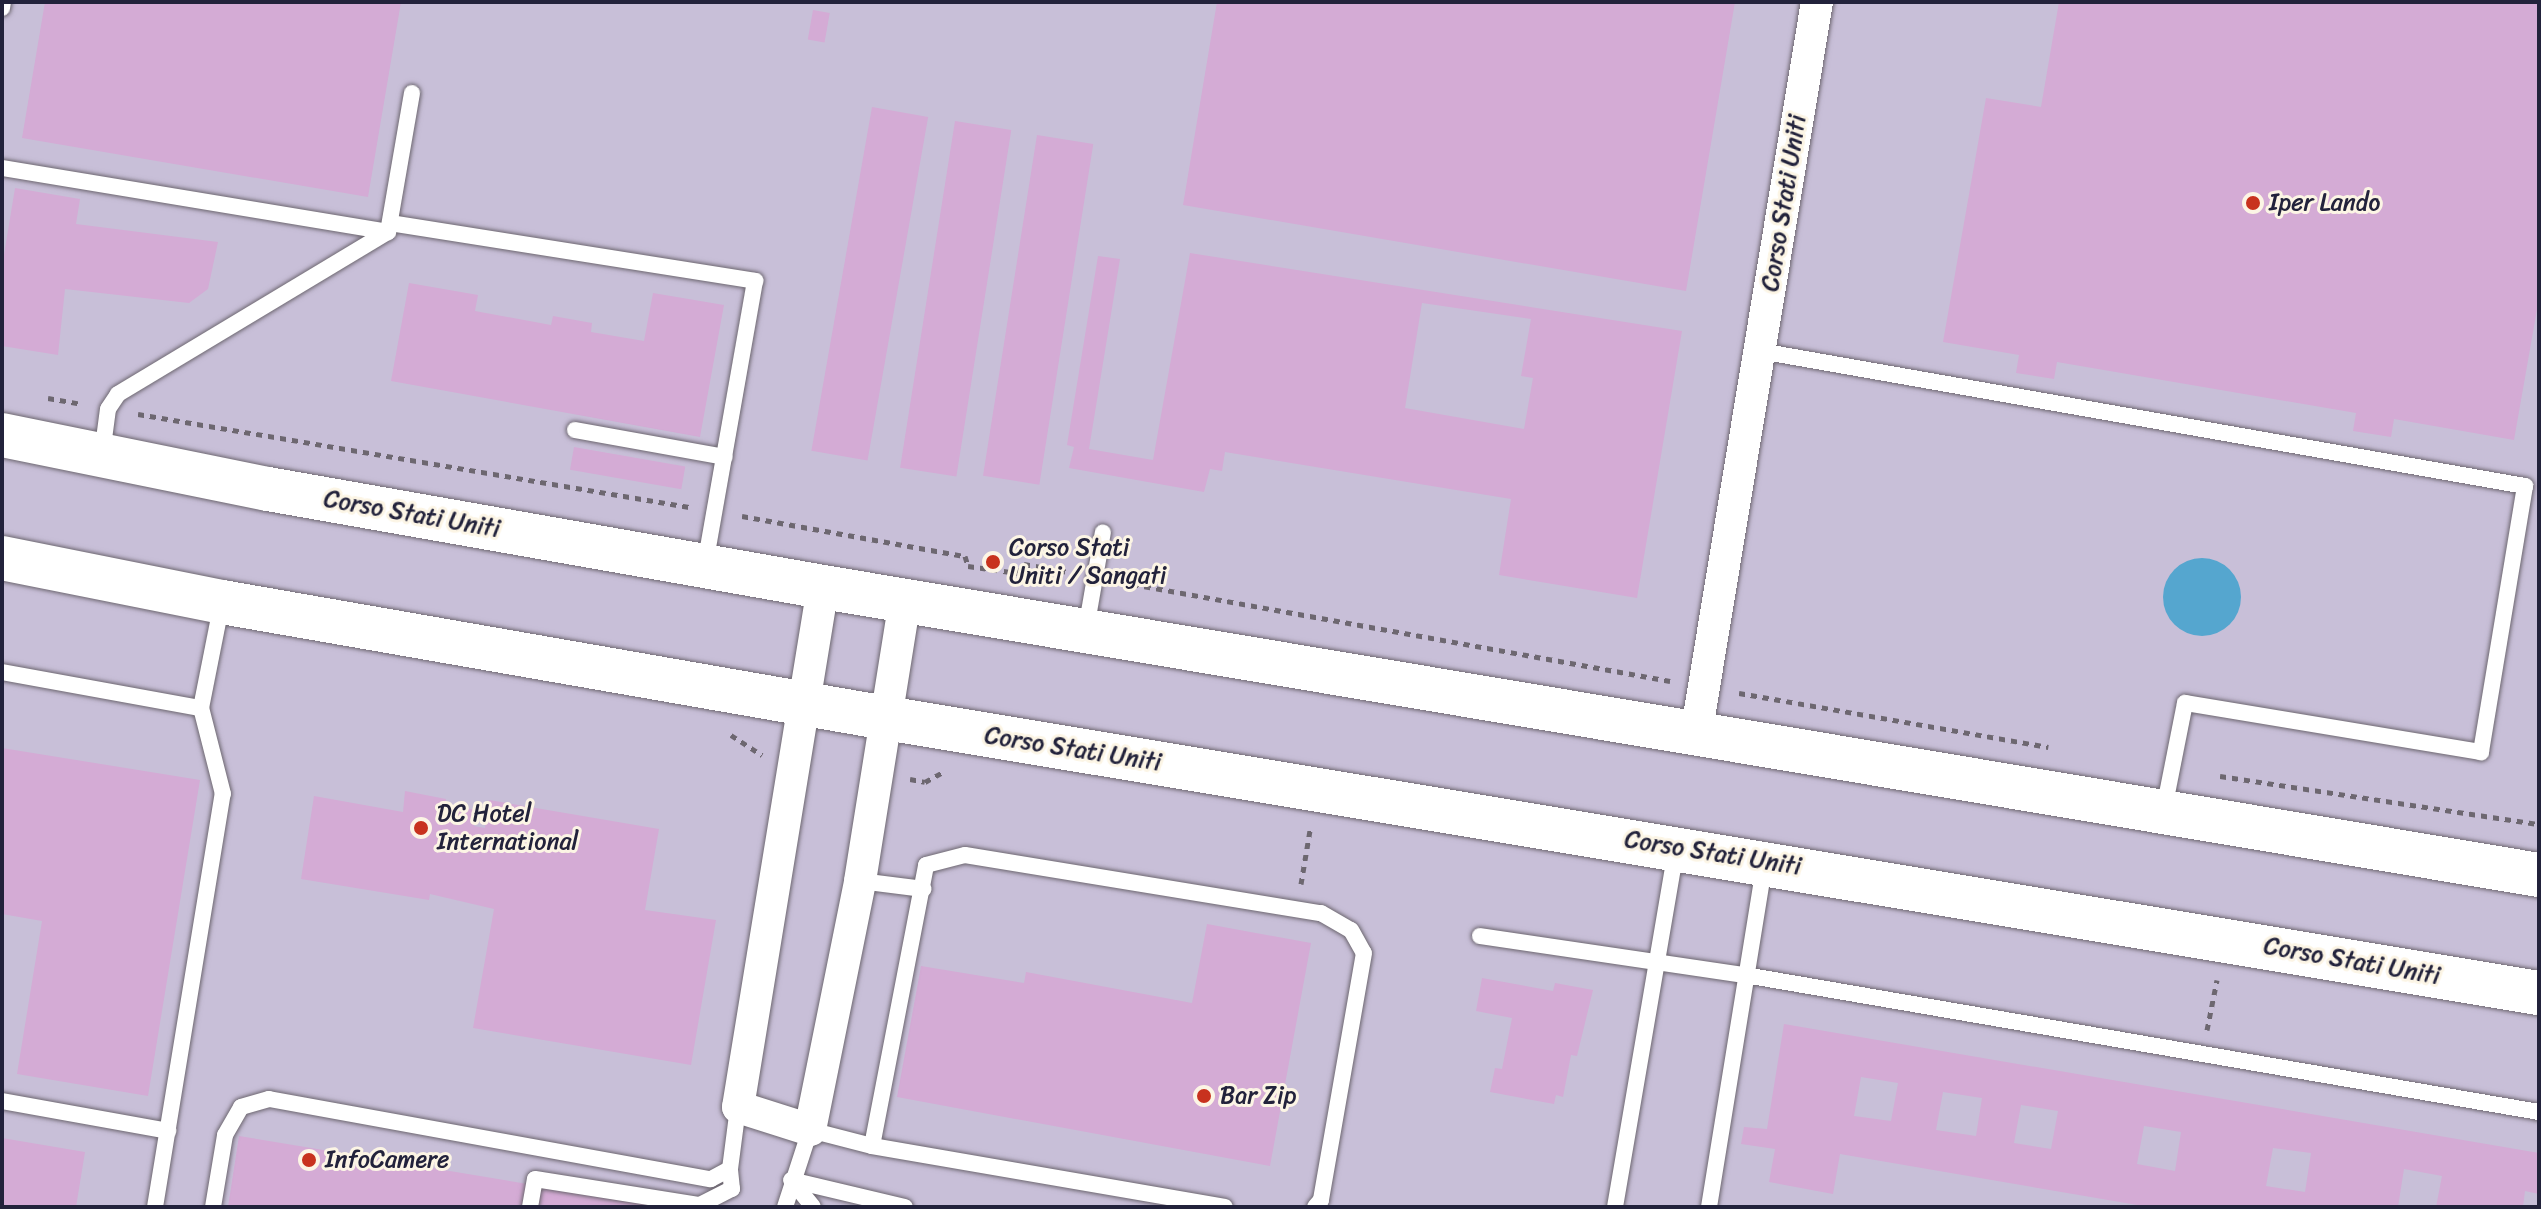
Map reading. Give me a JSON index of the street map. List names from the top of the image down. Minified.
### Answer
{"streets":{"main road":["Corso Stati Uniti"]},"places":["Iper Lando","Corso Stati Uniti / Sangati","DC Hotel International","Bar Zip","InfoCamere"]}
